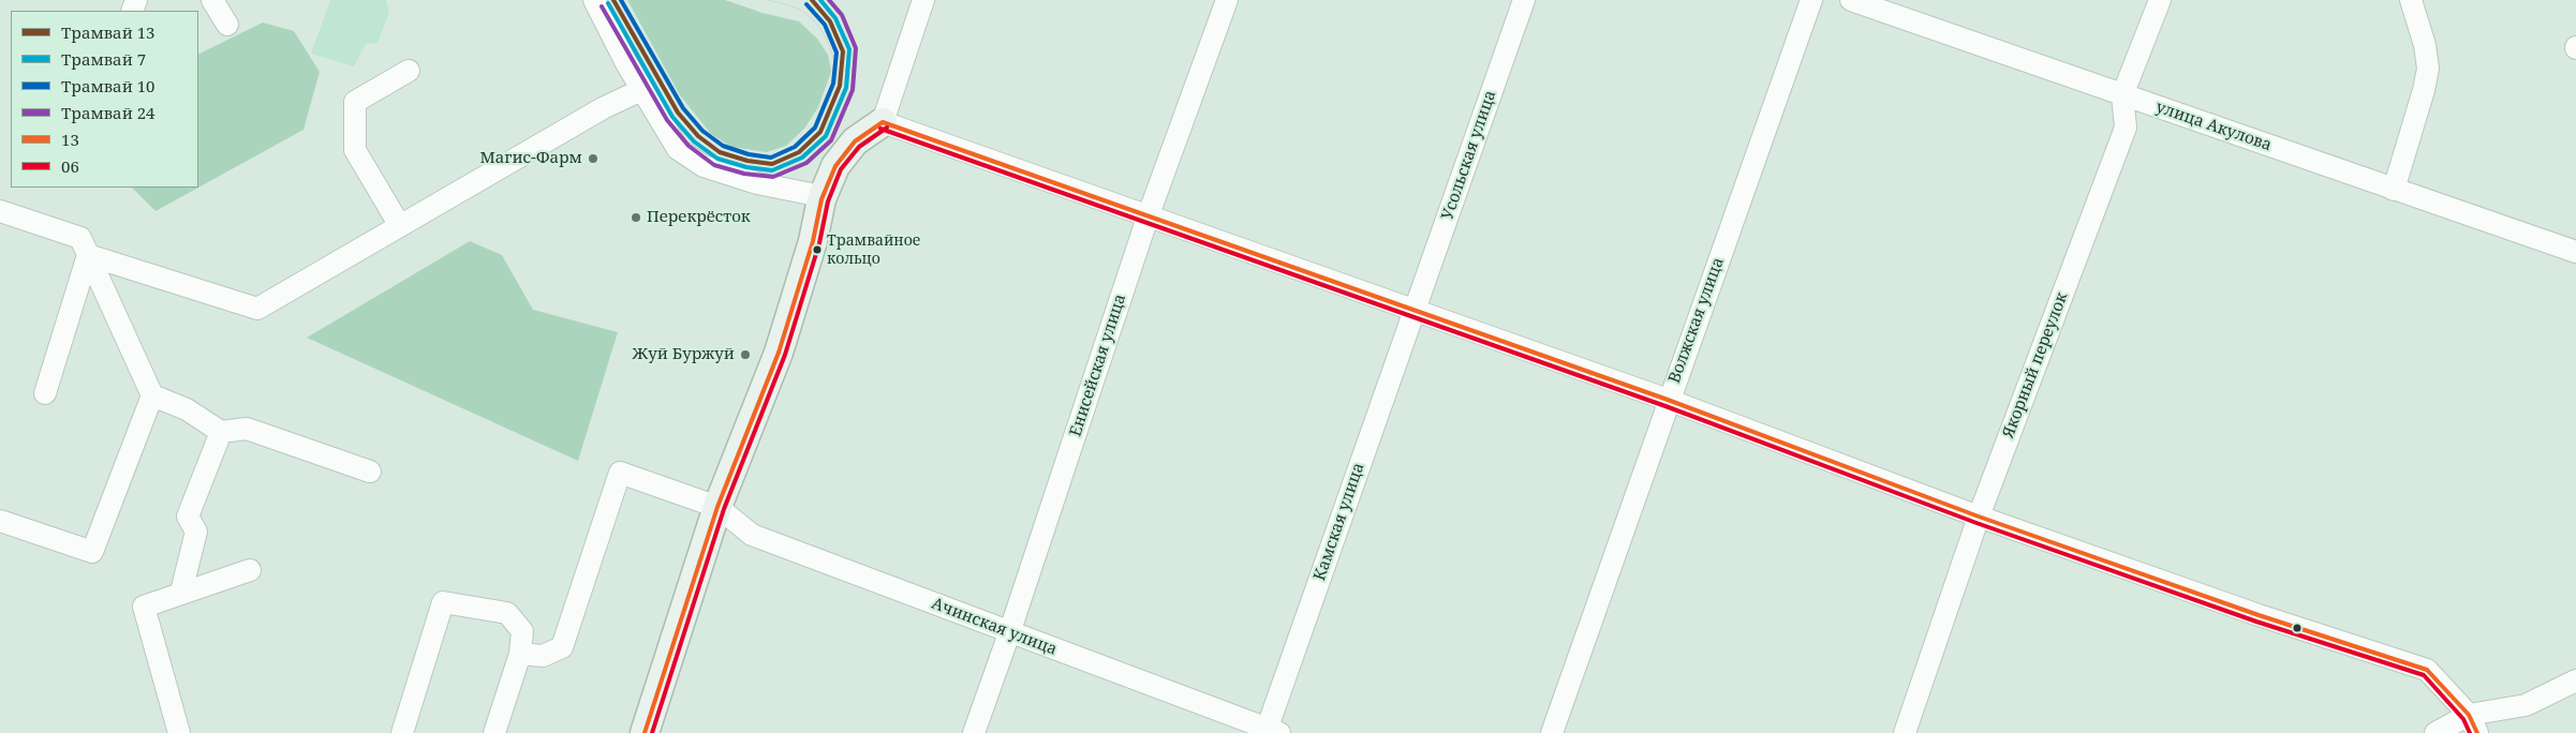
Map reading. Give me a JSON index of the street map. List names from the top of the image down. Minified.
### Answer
{"streets":{"street":["улица Акулова","Усольская улица","Волжская улица","Енисейская улица","Якорный переулок","Камская улица","Ачинская улица"]},"crossings":[["улица Акулова","Якорный переулок"],["Усольская улица","Камская улица"],["Енисейская улица","Ачинская улица"],["Камская улица","Ачинская улица"]],"places":["Магис-Фарм","Перекрёсток","Трамвайное кольцо","Жуй Буржуй"],"lines":["tram line 13","tram line 7","tram line 10","tram line 24","transit line 13","transit line 06"],"legend":["Трамвай 13","Трамвай 7","Трамвай 10","Трамвай 24","13","06"]}
